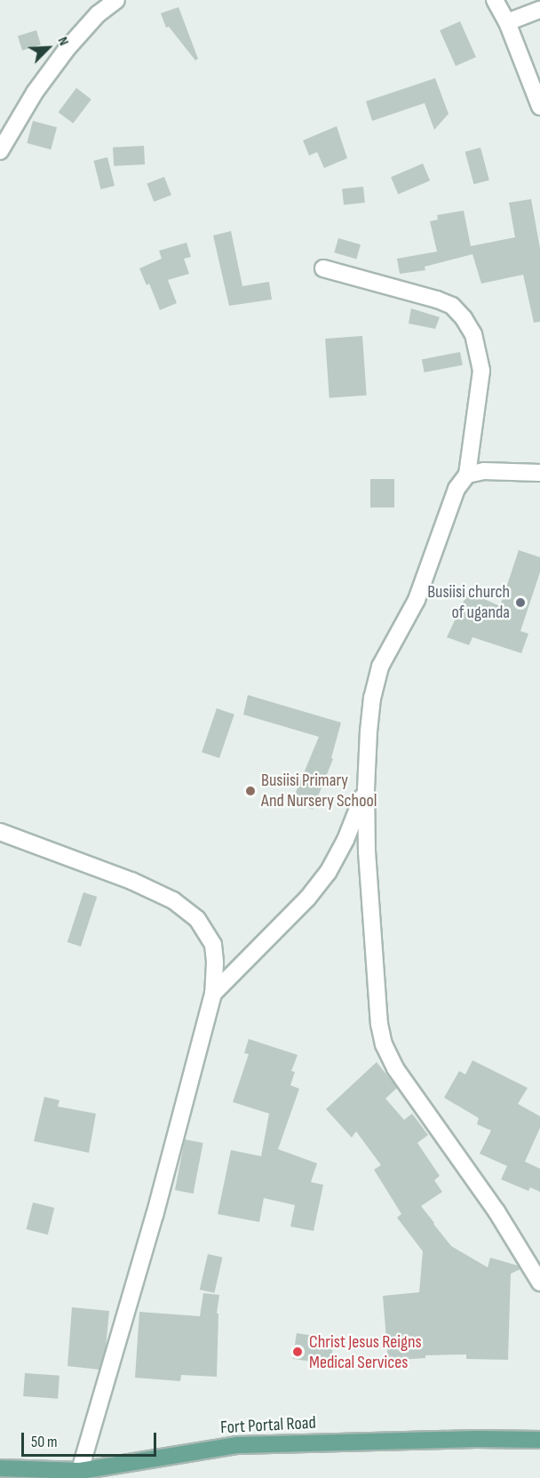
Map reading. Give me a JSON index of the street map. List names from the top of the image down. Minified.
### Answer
{"streets":{"main road":["Fort Portal Road"]},"places":["Busiisi church of uganda","Busiisi Primary And Nursery School","Christ Jesus Reigns Medical Services"],"scale_bar":"50 m","north":"top right"}
